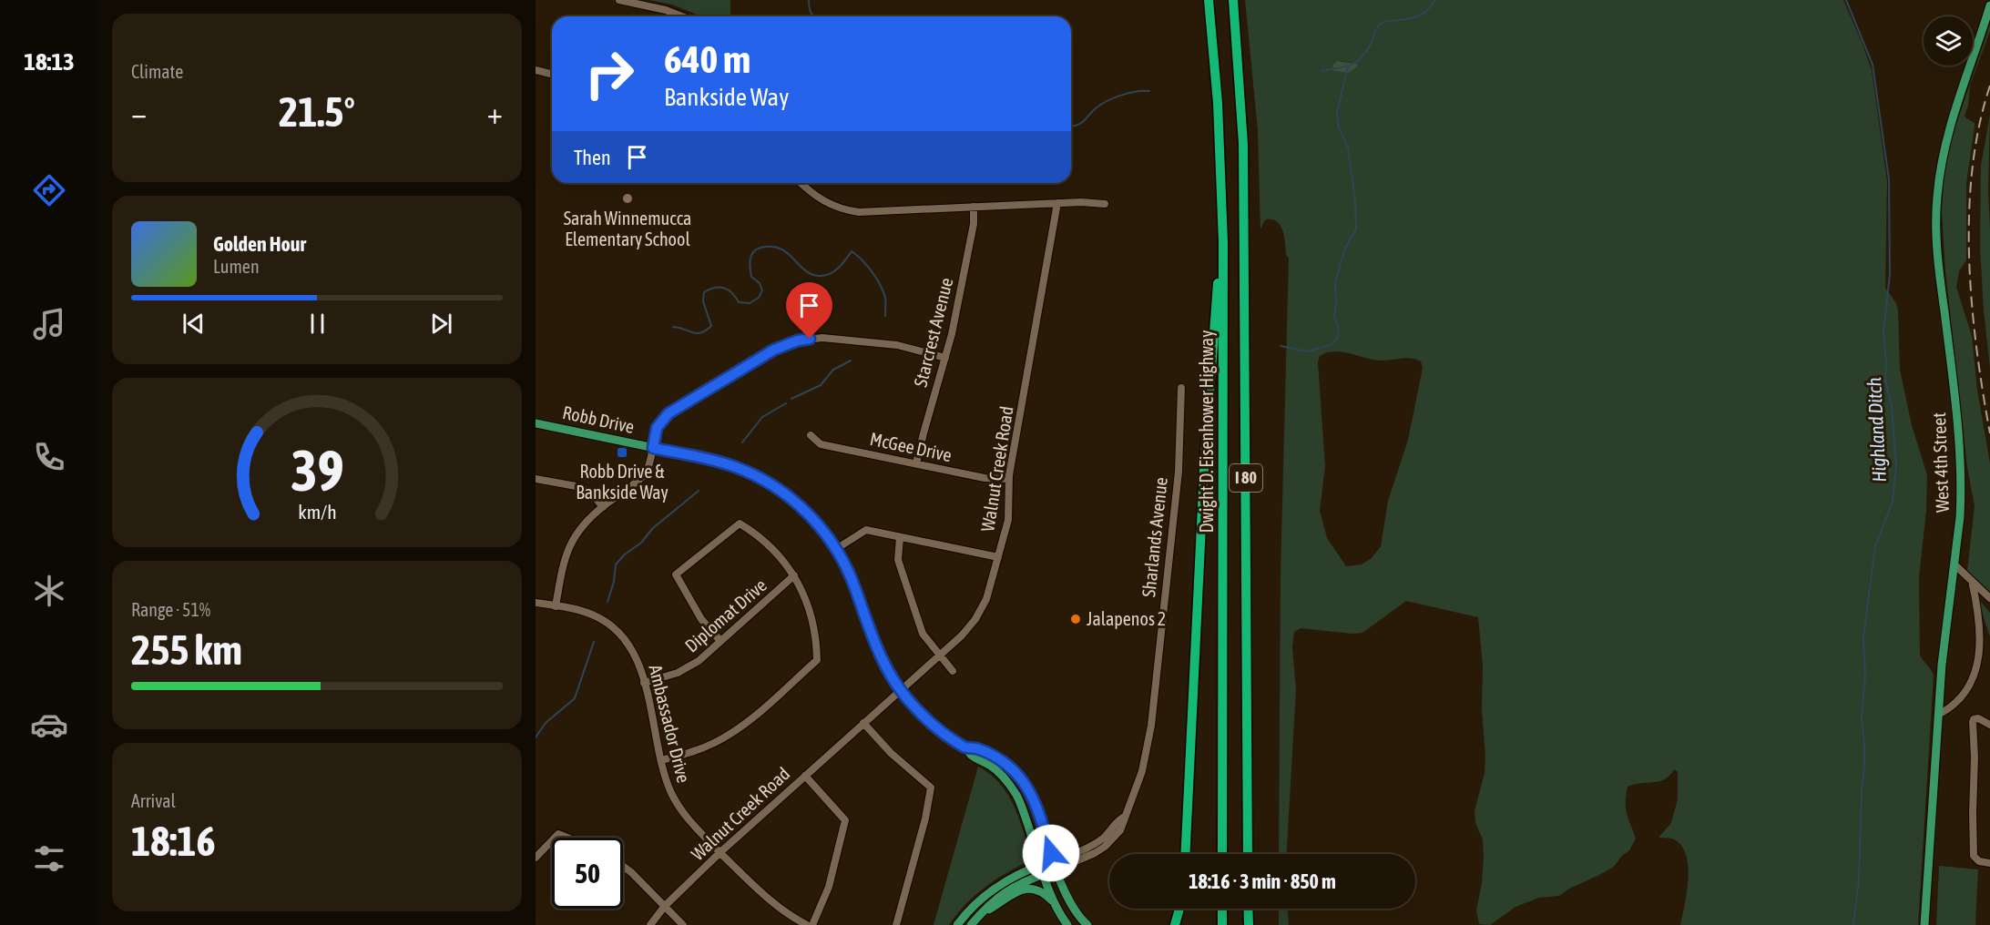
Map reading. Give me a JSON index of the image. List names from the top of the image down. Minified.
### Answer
{"streets":{"highway":["Dwight D. Eisenhower Highway","I 80"],"main road":["Robb Drive","West 4th Street","Sharlands Avenue"],"street":["Starcrest Avenue","McGee Drive","Walnut Creek Road","Diplomat Drive","Ambassador Drive"]},"crossings":[["Starcrest Avenue","McGee Drive"],["Robb Drive","Walnut Creek Road"],["Robb Drive","Sharlands Avenue"],["McGee Drive","Walnut Creek Road"],["Walnut Creek Road","Ambassador Drive"],["Diplomat Drive","Ambassador Drive"]],"water":["Highland Ditch"],"places":{"other":["Sarah Winnemucca Elementary School","Jalapenos 2"],"transit":["Robb Drive & Bankside Way"]},"page":{"tabs":"18:13","tile":["Climate",["Range · 51%","255 km"],["Arrival","18:16"]],"turn":["640 m","Bankside Way"],"heat":["−","21.5°","+"],"then":"Then","song":["Golden Hour","Lumen"],"limit":"50","trip":"18:16 · 3 min · 850 m","gauge":["39","km/h"]}}
